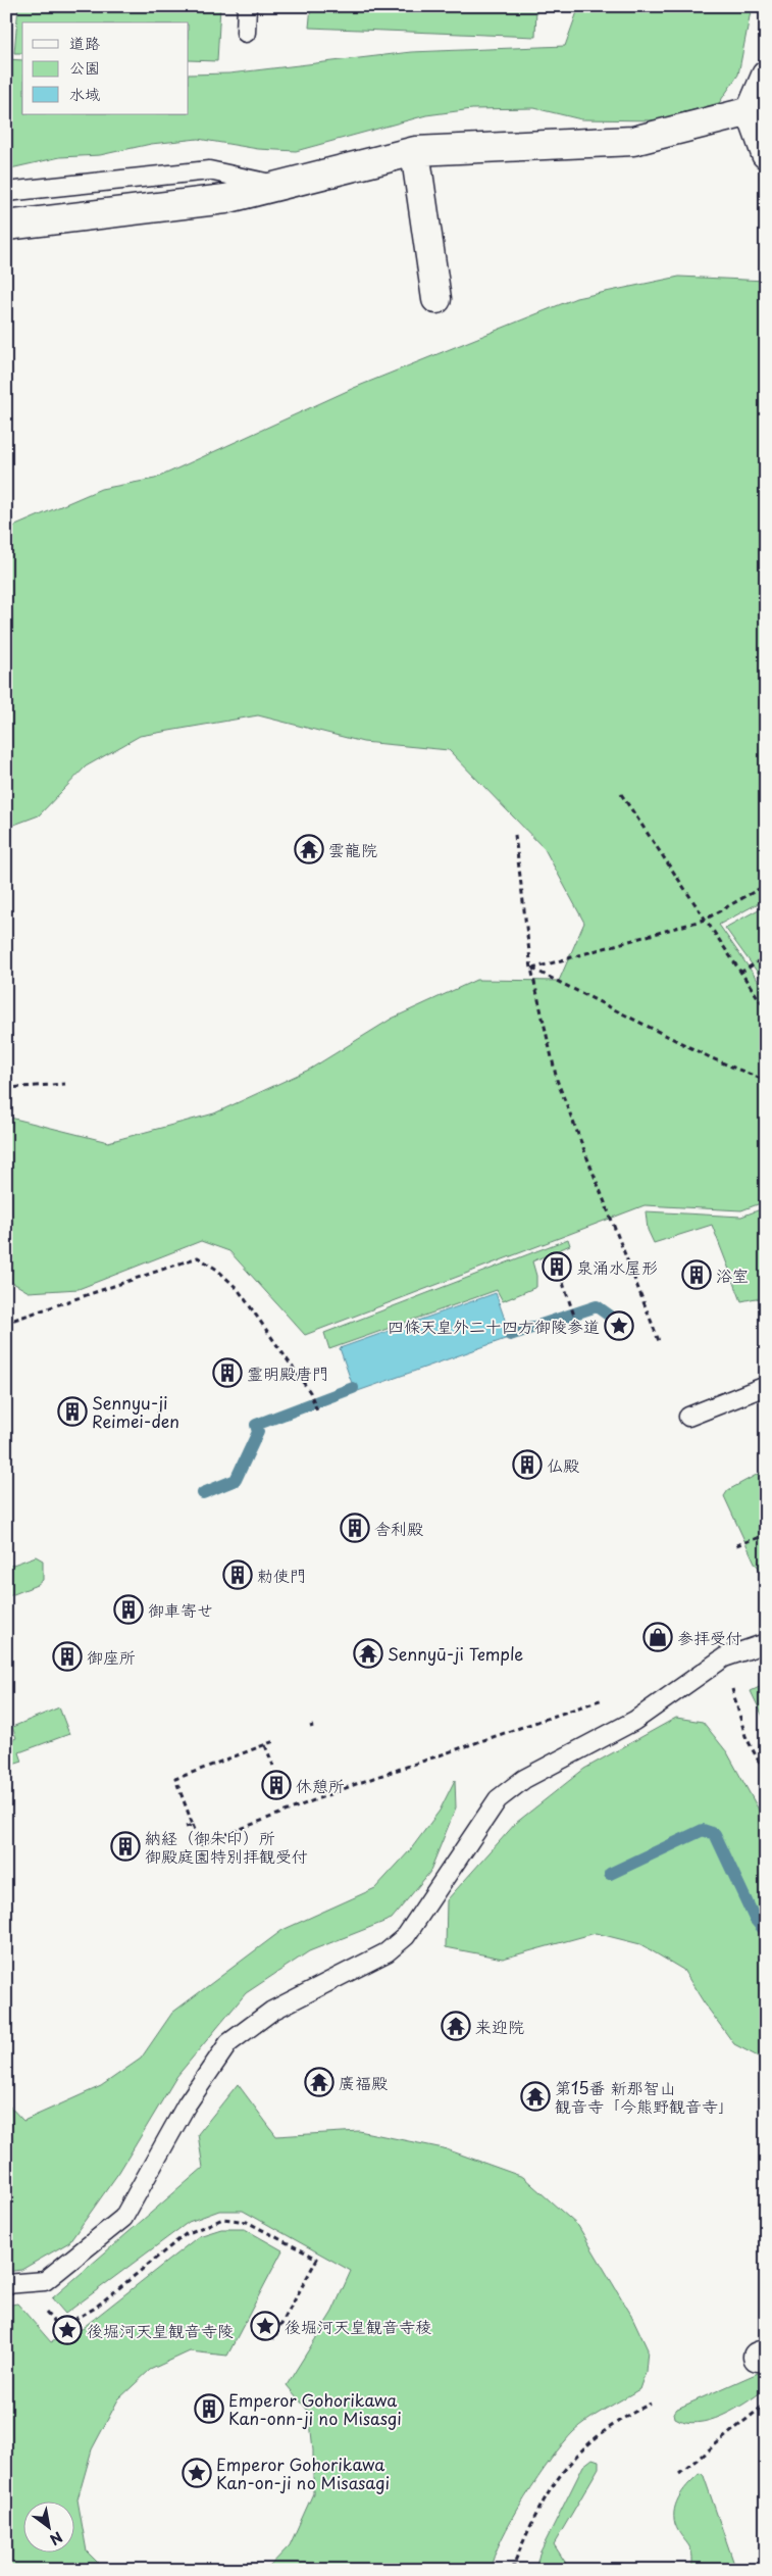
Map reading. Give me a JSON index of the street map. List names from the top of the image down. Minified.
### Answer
{"places":{"temple":["雲龍院","Sennyū-ji Temple","来迎院","廣福殿","第15番 新那智山 観音寺「今熊野観音寺」"],"building":["泉涌水屋形","浴室","霊明殿唐門","Sennyu-ji Reimei-den","仏殿","舎利殿","勅使門","御車寄せ","御座所","休憩所","納経（御朱印）所 御殿庭園特別拝観受付","Emperor Gohorikawa Kan-onn-ji no Misasgi"],"place":["四條天皇外二十四方御陵参道","後堀河天皇観音寺稜","後堀河天皇観音寺陵","Emperor Gohorikawa Kan-on-ji no Misasagi"],"shop":["参拝受付"]},"legend":["道路","公園","水域"],"north":"bottom right"}
